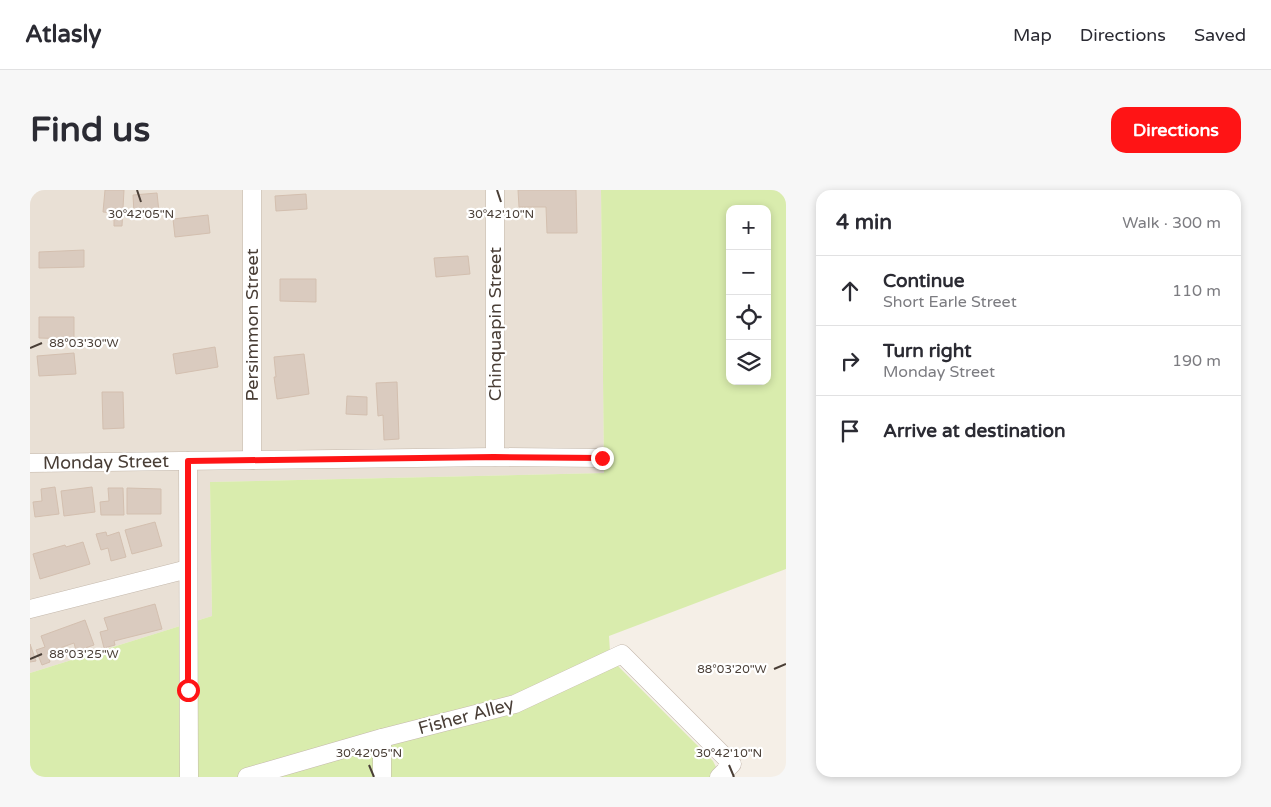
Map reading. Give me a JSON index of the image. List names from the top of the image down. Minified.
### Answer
{"streets":{"street":["Chinquapin Street","Persimmon Street","Monday Street","Fisher Alley"]},"crossings":[["Chinquapin Street","Monday Street"],["Persimmon Street","Monday Street"]],"page":{"header":"Atlasly","nav":["Map","Directions","Saved"],"buttons":"Directions","title":"Find us","heading":["4 min","Walk · 300 m"],"map_buttons":["+","−"],"list":[["Continue","Short Earle Street","110 m"],["Turn right","Monday Street","190 m"],"Arrive at destination"]},"coordinates":["30°42'10\"N","30°42'05\"N","88°03'30\"W","88°03'25\"W","88°03'20\"W"]}
